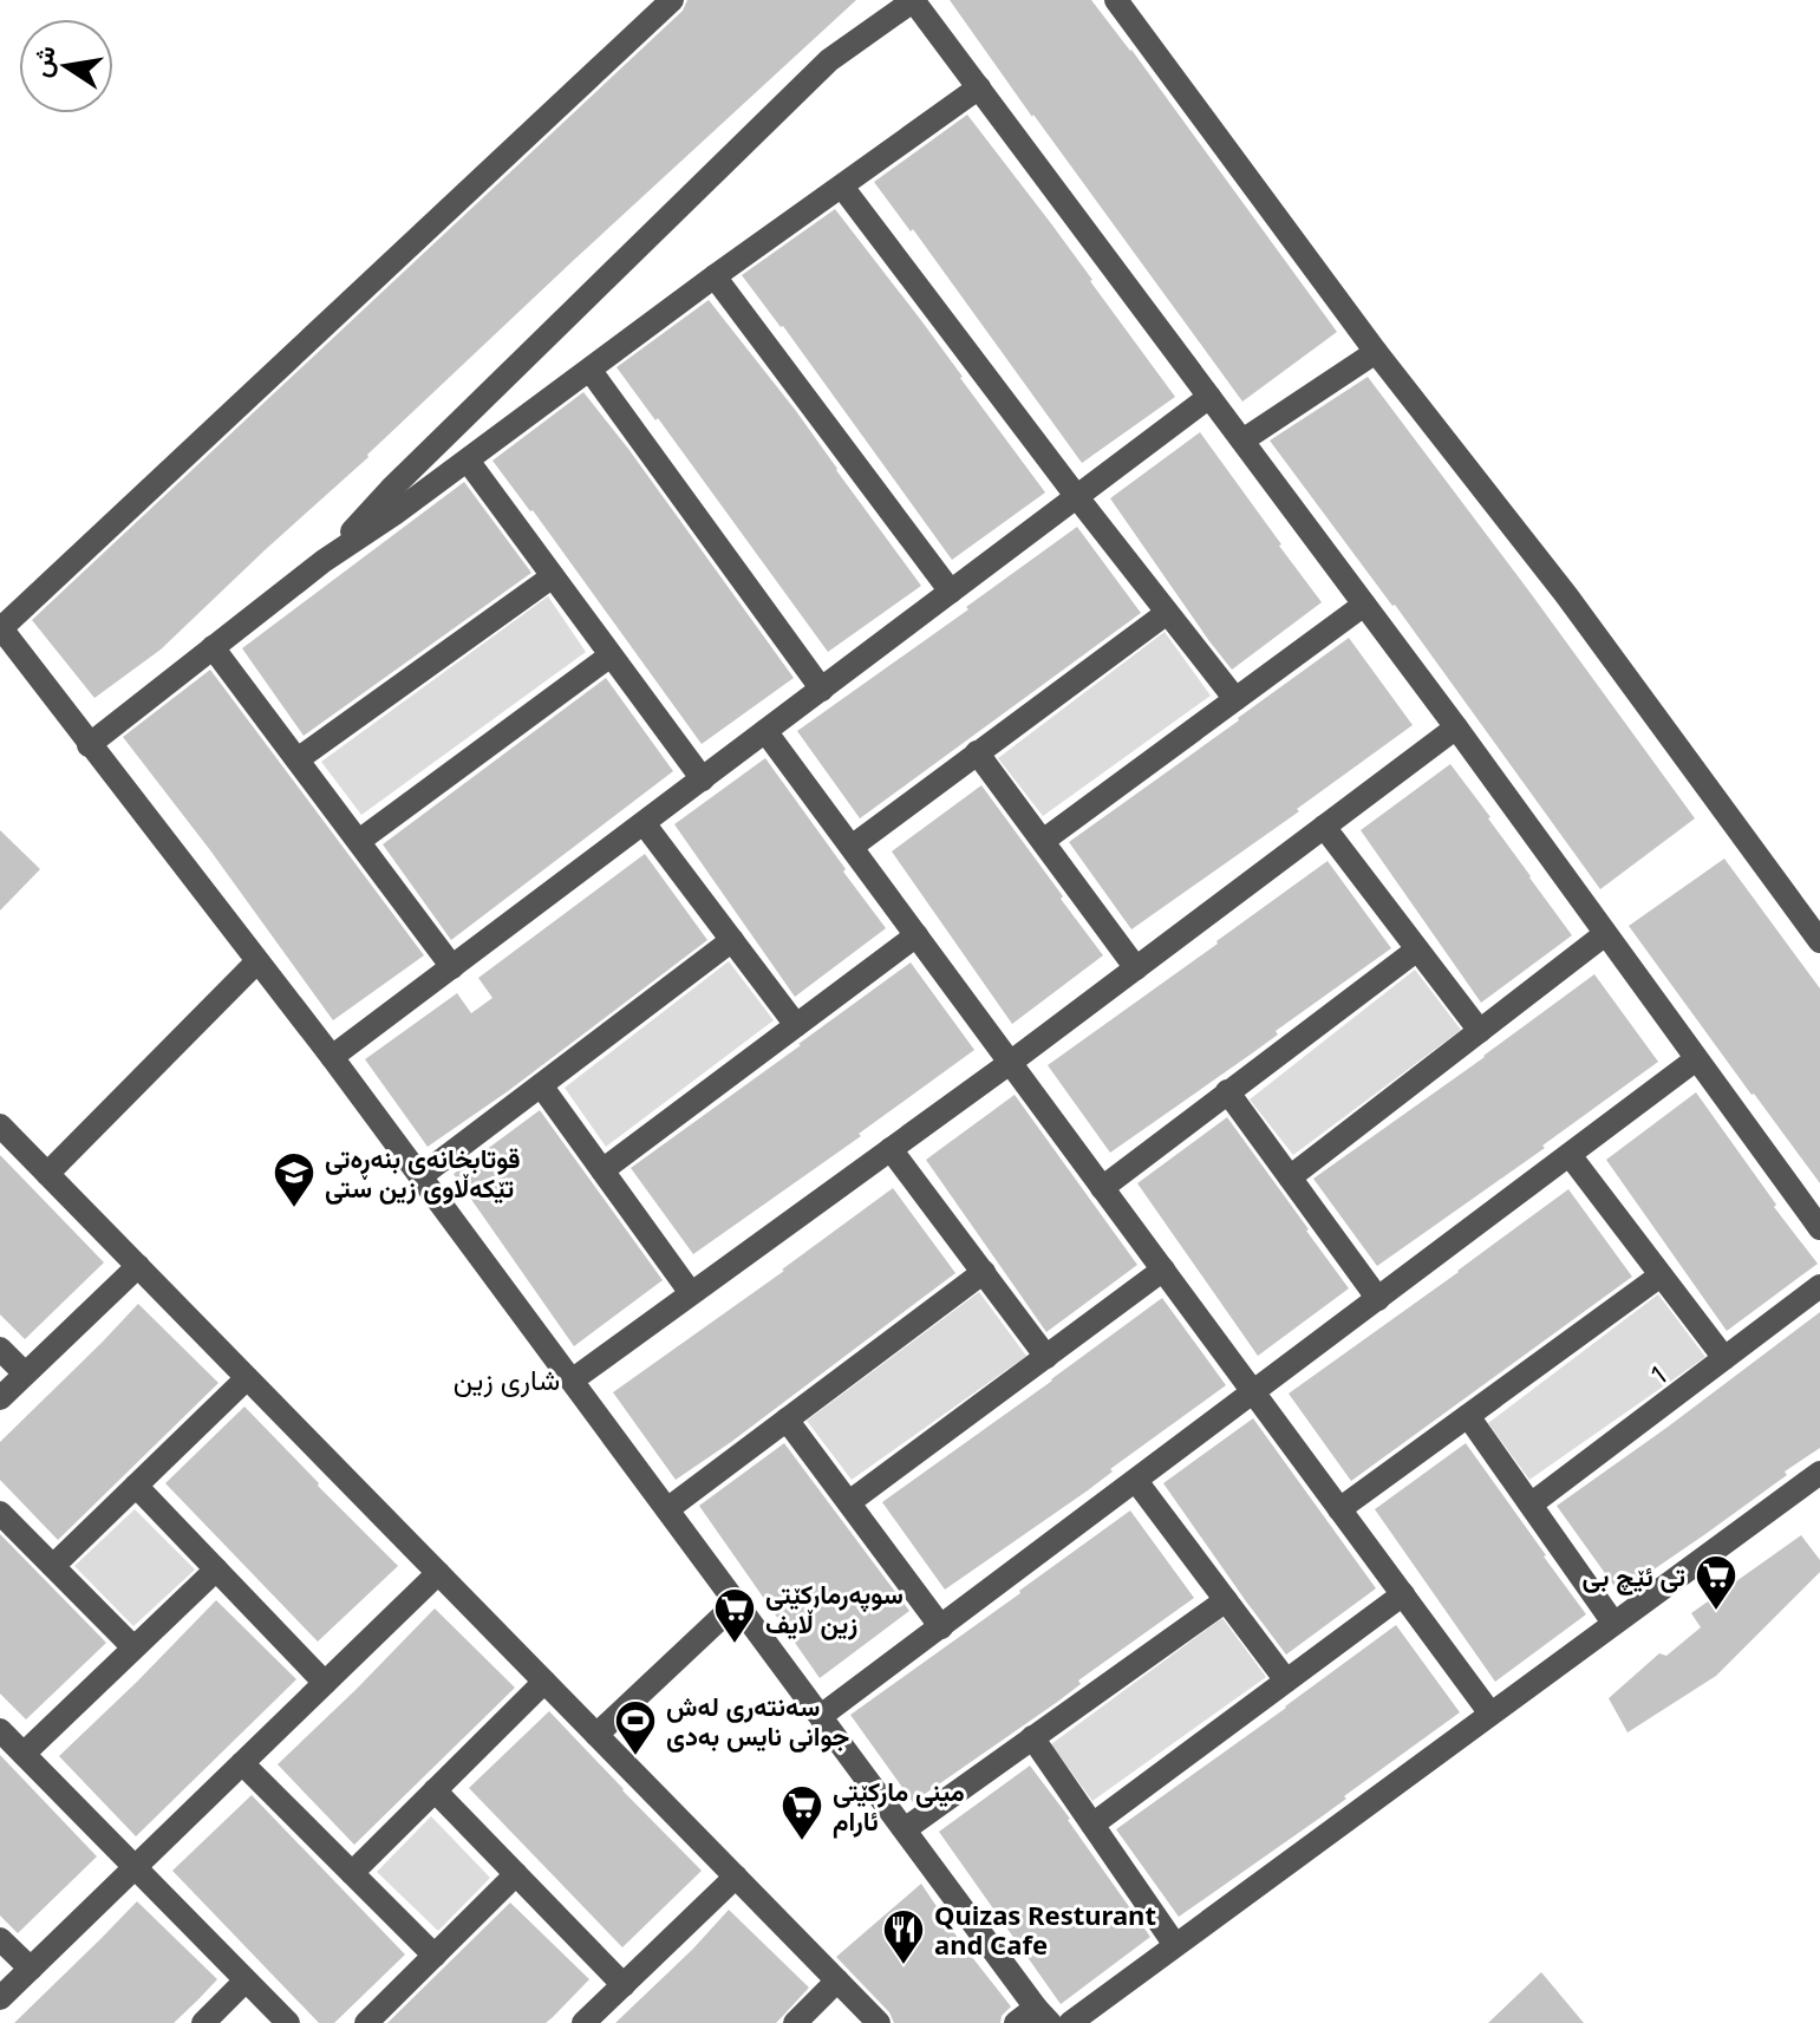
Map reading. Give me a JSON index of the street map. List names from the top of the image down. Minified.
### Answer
{"streets":{"street":["1"]},"districts":["شاری زین"],"places":{"school or university":["قوتابخانەی بنەڕەتی تێکەڵاوی زین ستی"],"supermarket":["تی ئێچ بی","سوپەرماركێتی زین ڵایف","مينی ماركێتی ئارام"],"sports":["سەنتەری لەش جوانی نایس بەدی"],"restaurant":["Quizas Resturant and Cafe"]},"north":"left"}
